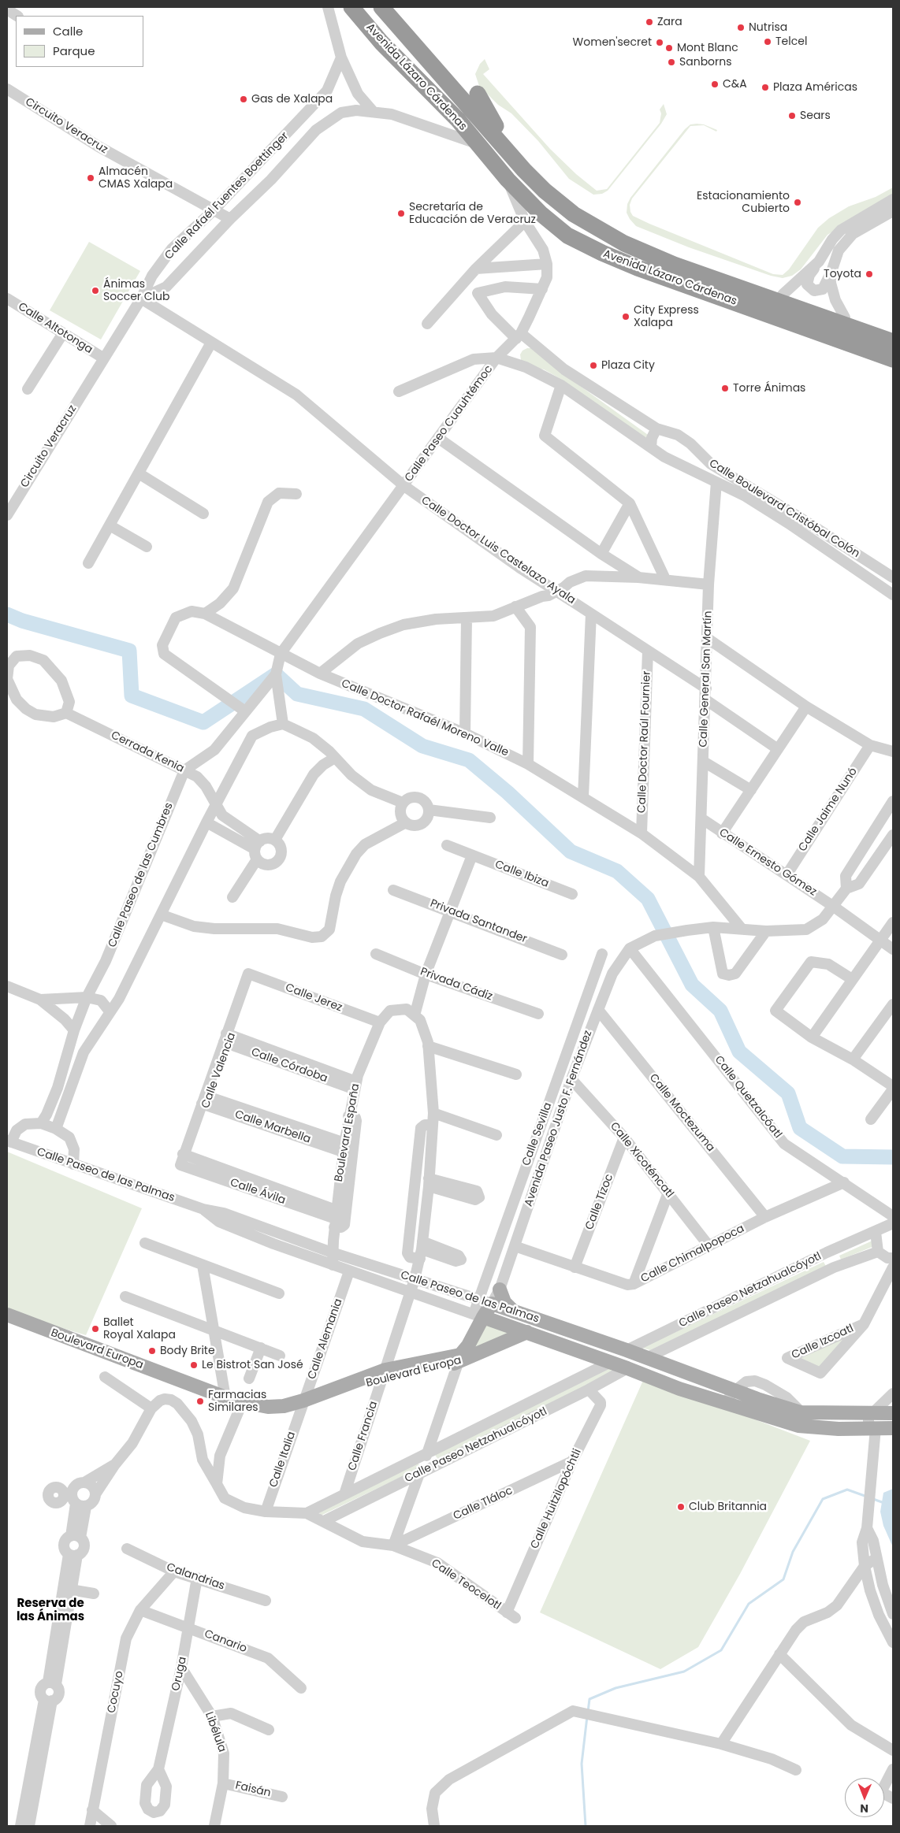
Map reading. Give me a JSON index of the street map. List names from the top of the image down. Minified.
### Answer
{"streets":{"highway":["Avenida Lázaro Cárdenas"],"main road":["Avenida Paseo Justo F. Fernández","Calle Paseo de las Palmas","Boulevard Europa"],"street":["Circuito Veracruz","Calle Rafaél Fuentes Boettinger","Calle Altotonga","Calle Paseo Cuauhtémoc","Calle Boulevard Cristóbal Colón","Calle Doctor Luis Castelazo Ayala","Calle General San Martín","Calle Doctor Rafaél Moreno Valle","Calle Doctor Raúl Fournier","Cerrada Kenia","Calle Jaime Nunó","Calle Ernesto Gómez","Calle Ibiza","Calle Paseo de las Cumbres","Privada Santander","Privada Cádiz","Calle Jerez","Calle Córdoba","Calle Valencia","Calle Quetzalcóatl","Calle Moctezuma","Calle Marbella","Boulevard España","Calle Sevilla","Calle Xicoténcatl","Calle Ávila","Calle Tízoc","Calle Chimalpopoca","Calle Paseo Netzahualcóyotl","Calle Alemania","Calle Izcoatl","Calle Francia","Calle Italia","Calle Huitzilopóchtli","Calle Tláloc","Calandrias","Calle Teocelotl","Canario","Oruga","Cocuyo","Libélula","Faisán"]},"crossings":[["Avenida Lázaro Cárdenas","Calle Rafaél Fuentes Boettinger"],["Avenida Lázaro Cárdenas","Calle Paseo Cuauhtémoc"],["Circuito Veracruz","Calle Rafaél Fuentes Boettinger"],["Circuito Veracruz","Calle Altotonga"],["Circuito Veracruz","Calle Doctor Luis Castelazo Ayala"],["Calle Rafaél Fuentes Boettinger","Calle Doctor Luis Castelazo Ayala"],["Calle Paseo Cuauhtémoc","Calle Boulevard Cristóbal Colón"],["Calle Paseo Cuauhtémoc","Calle Doctor Luis Castelazo Ayala"],["Calle Paseo Cuauhtémoc","Calle Doctor Rafaél Moreno Valle"],["Calle Boulevard Cristóbal Colón","Calle General San Martín"],["Calle Doctor Luis Castelazo Ayala","Calle General San Martín"],["Calle Doctor Luis Castelazo Ayala","Calle Doctor Raúl Fournier"],["Calle General San Martín","Calle Doctor Rafaél Moreno Valle"],["Calle General San Martín","Calle Ernesto Gómez"],["Calle Doctor Rafaél Moreno Valle","Calle Doctor Raúl Fournier"],["Calle Doctor Rafaél Moreno Valle","Avenida Paseo Justo F. Fernández"],["Cerrada Kenia","Calle Paseo de las Cumbres"],["Calle Jaime Nunó","Calle Ernesto Gómez"],["Calle Ernesto Gómez","Avenida Paseo Justo F. Fernández"],["Calle Jerez","Calle Valencia"],["Calle Jerez","Boulevard España"],["Calle Córdoba","Calle Valencia"],["Calle Córdoba","Boulevard España"],["Calle Valencia","Calle Marbella"],["Calle Valencia","Calle Ávila"],["Calle Quetzalcóatl","Avenida Paseo Justo F. Fernández"],["Calle Quetzalcóatl","Calle Chimalpopoca"],["Calle Moctezuma","Avenida Paseo Justo F. Fernández"],["Calle Moctezuma","Calle Chimalpopoca"],["Avenida Paseo Justo F. Fernández","Calle Sevilla"],["Avenida Paseo Justo F. Fernández","Calle Xicoténcatl"],["Avenida Paseo Justo F. Fernández","Calle Paseo de las Palmas"],["Avenida Paseo Justo F. Fernández","Calle Chimalpopoca"],["Avenida Paseo Justo F. Fernández","Boulevard Europa"],["Calle Marbella","Boulevard España"],["Boulevard España","Calle Paseo de las Palmas"],["Boulevard España","Calle Ávila"],["Calle Sevilla","Calle Paseo de las Palmas"],["Calle Sevilla","Boulevard Europa"],["Calle Xicoténcatl","Calle Tízoc"],["Calle Xicoténcatl","Calle Chimalpopoca"],["Calle Paseo de las Palmas","Calle Paseo Netzahualcóyotl"],["Calle Paseo de las Palmas","Calle Alemania"],["Calle Paseo de las Palmas","Boulevard Europa"],["Calle Paseo de las Palmas","Calle Francia"],["Calle Tízoc","Calle Chimalpopoca"],["Calle Paseo Netzahualcóyotl","Calle Francia"],["Calle Paseo Netzahualcóyotl","Calle Huitzilopóchtli"],["Calle Paseo Netzahualcóyotl","Calle Teocelotl"],["Calle Alemania","Boulevard Europa"],["Calle Alemania","Calle Italia"],["Boulevard Europa","Calle Francia"],["Boulevard Europa","Calle Italia"],["Calle Huitzilopóchtli","Calle Tláloc"],["Calle Huitzilopóchtli","Calle Teocelotl"],["Calle Tláloc","Calle Teocelotl"],["Calandrias","Oruga"],["Calandrias","Cocuyo"],["Canario","Oruga"],["Canario","Cocuyo"],["Oruga","Libélula"],["Libélula","Faisán"]],"districts":["Reserva de las Ánimas"],"places":["Zara","Nutrisa","Telcel","Women'secret","Mont Blanc","Sanborns","C&A","Plaza Américas","Gas de Xalapa","Sears","Almacén CMAS Xalapa","Estacionamiento Cubierto","Secretaría de Educación de Veracruz","Toyota","Ánimas Soccer Club","City Express Xalapa","Plaza City","Torre Ánimas","Ballet Royal Xalapa","Body Brite","Le Bistrot San José","Farmacias Similares","Club Britannia"],"legend":["Calle","Parque"],"north":"bottom"}
